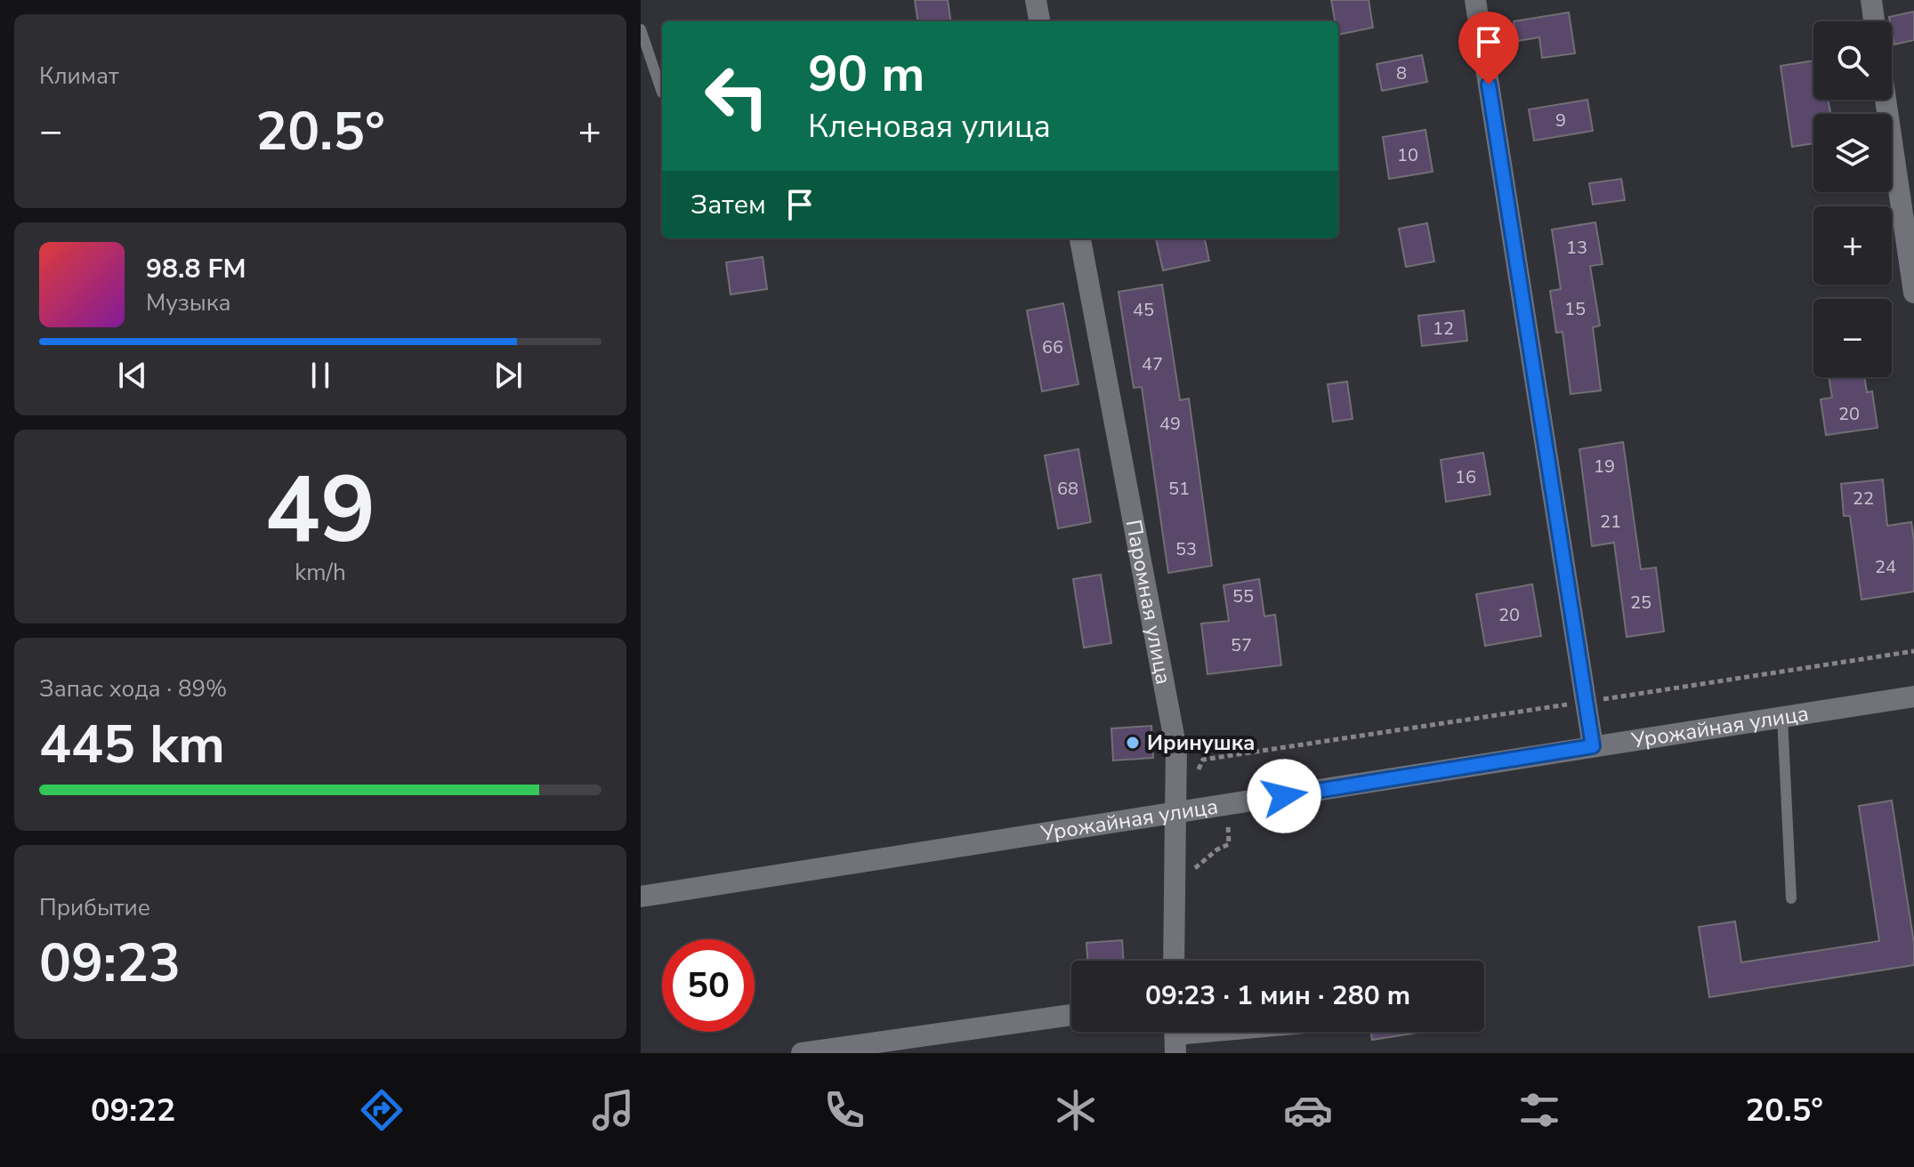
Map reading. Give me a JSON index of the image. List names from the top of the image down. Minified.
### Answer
{"streets":{"street":["Паромная улица","Урожайная улица"]},"crossings":[["Паромная улица","Урожайная улица"]],"places":["Иринушка"],"house_numbers":["8","9","10","13","15","45","12","66","47","20","49","19","16","68","51","22","21","53","24","55","25","20","57"],"page":{"tile":["Климат",["49","km/h"],["Запас хода · 89%","445 km"],["Прибытие","09:23"]],"map_buttons":["+","−"],"turn":["90 m","Кленовая улица"],"heat":["−","20.5°","+"],"then":"Затем","song":["98.8 FM","Музыка"],"limit":"50","trip":"09:23 · 1 мин · 280 m","tabs":["09:22","20.5°"]}}
